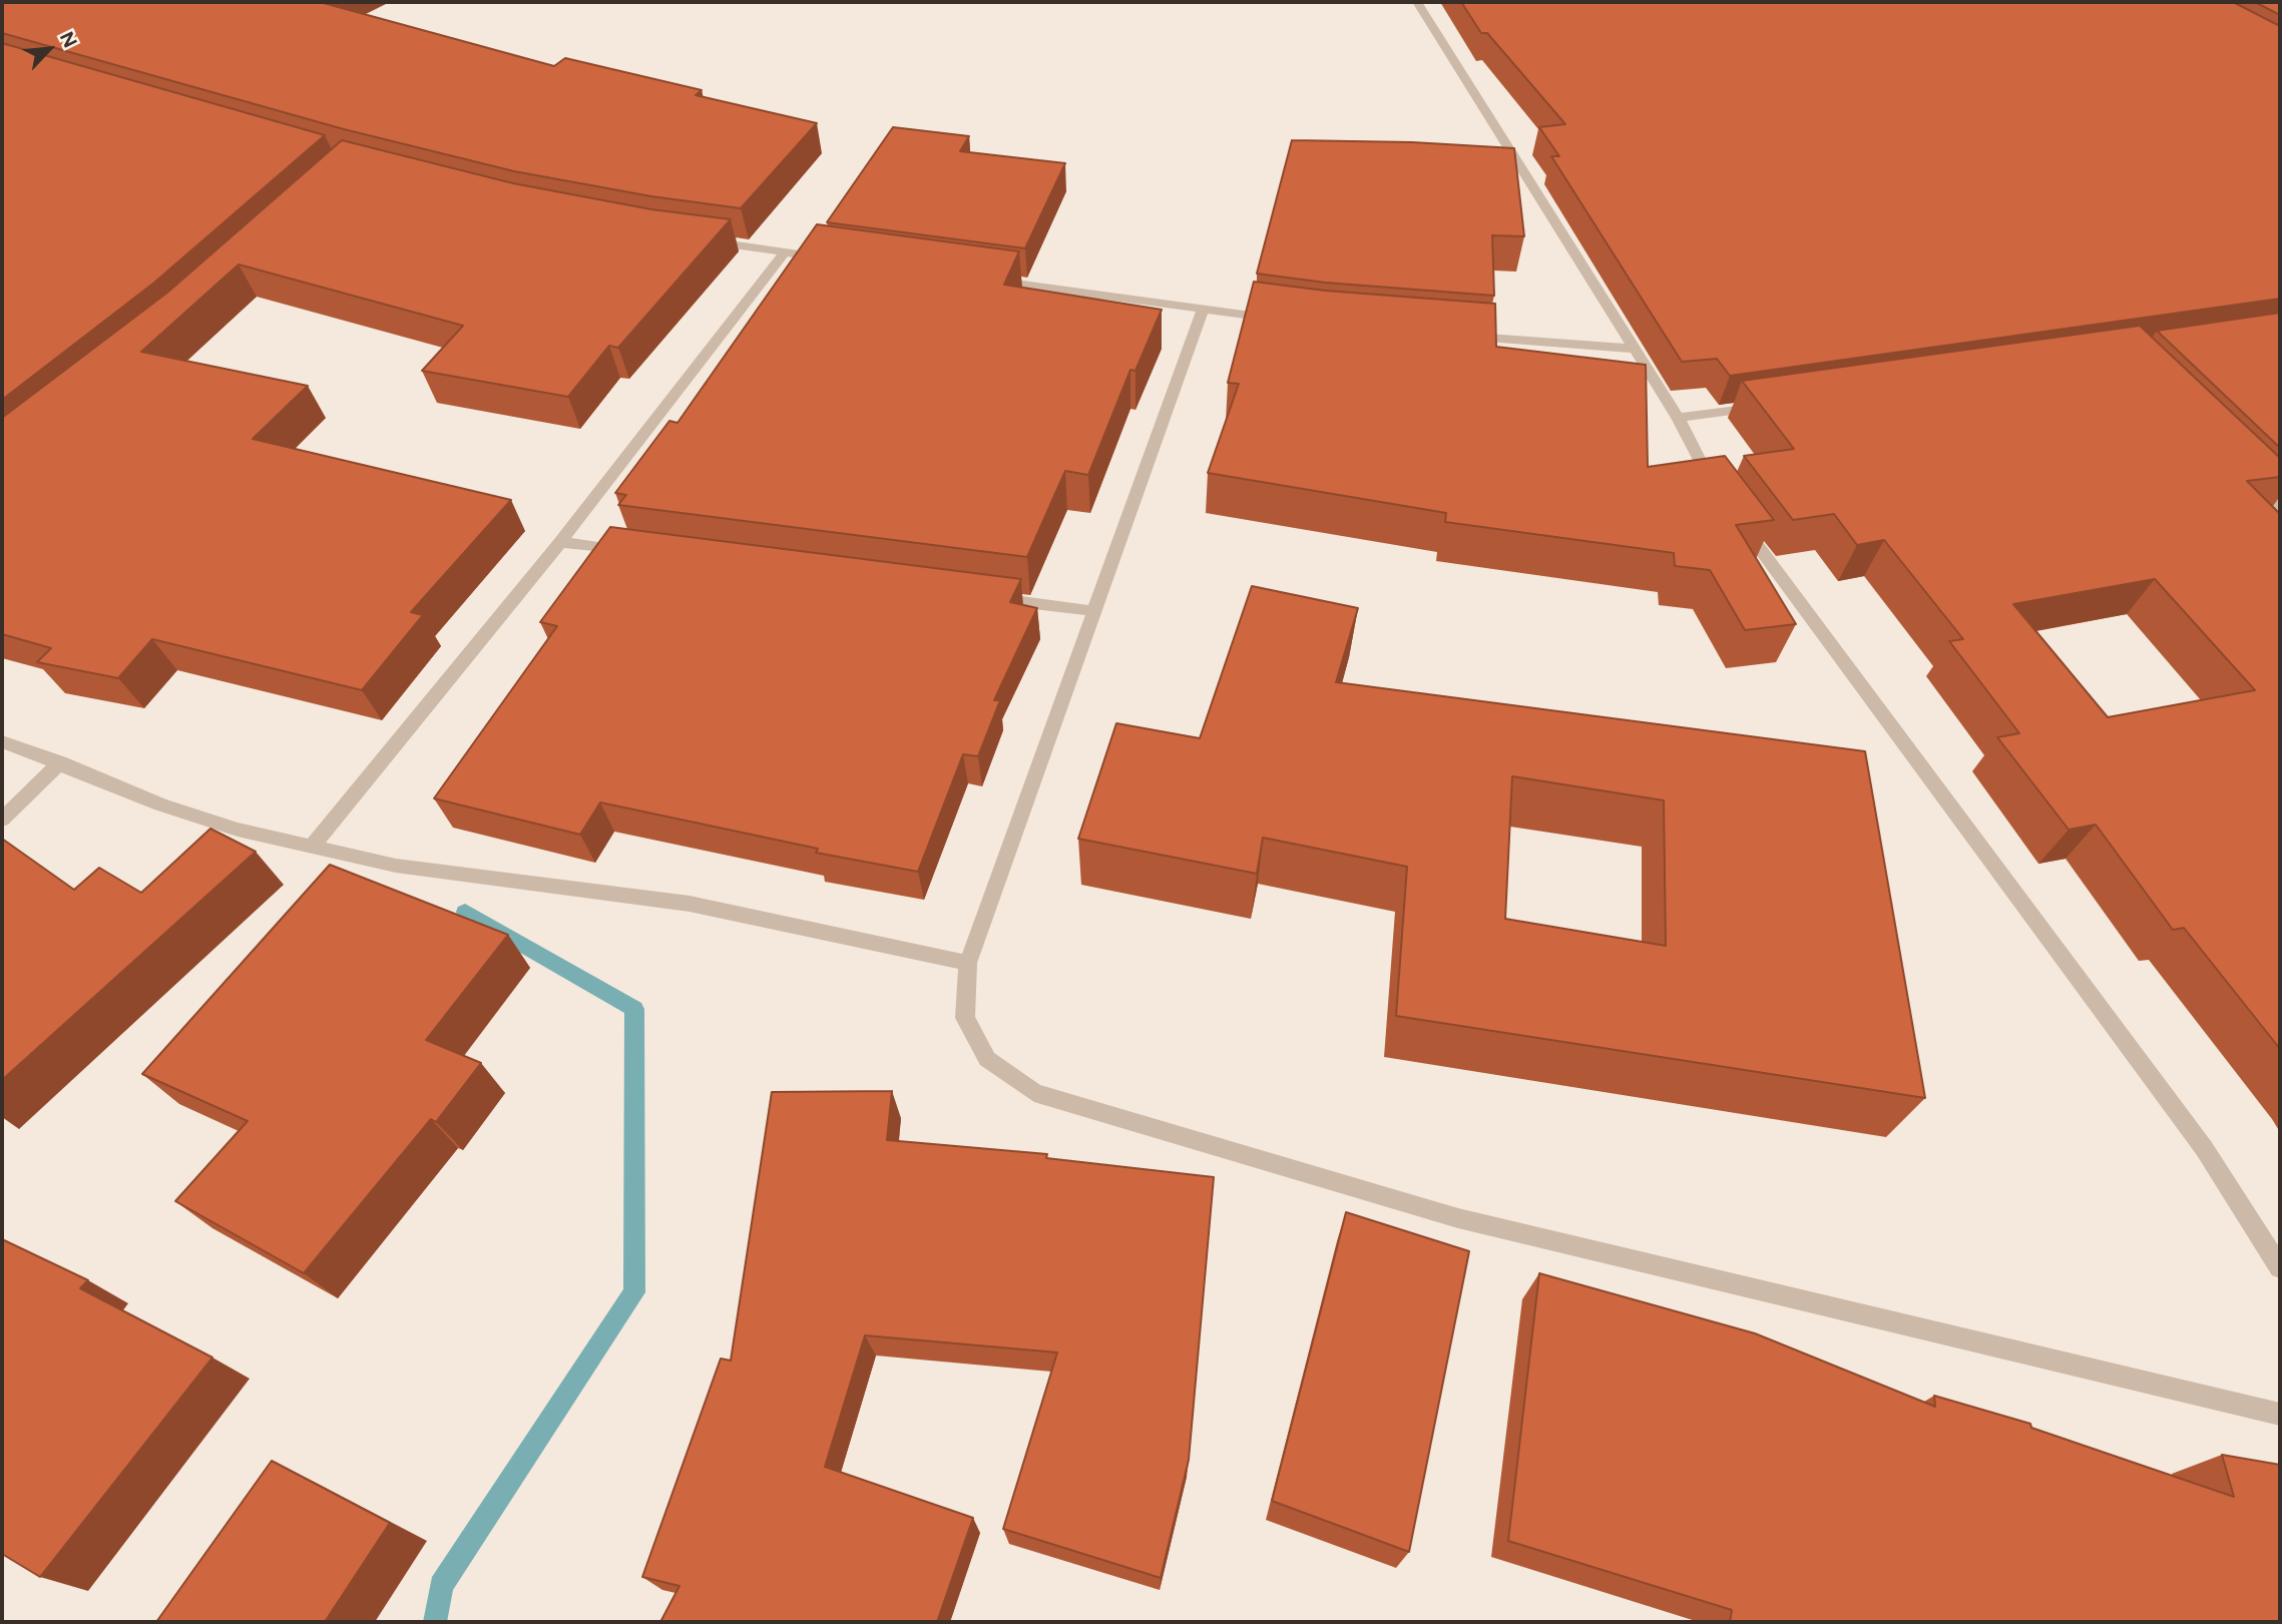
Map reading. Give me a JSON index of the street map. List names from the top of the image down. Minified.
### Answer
{"north":"top right"}
